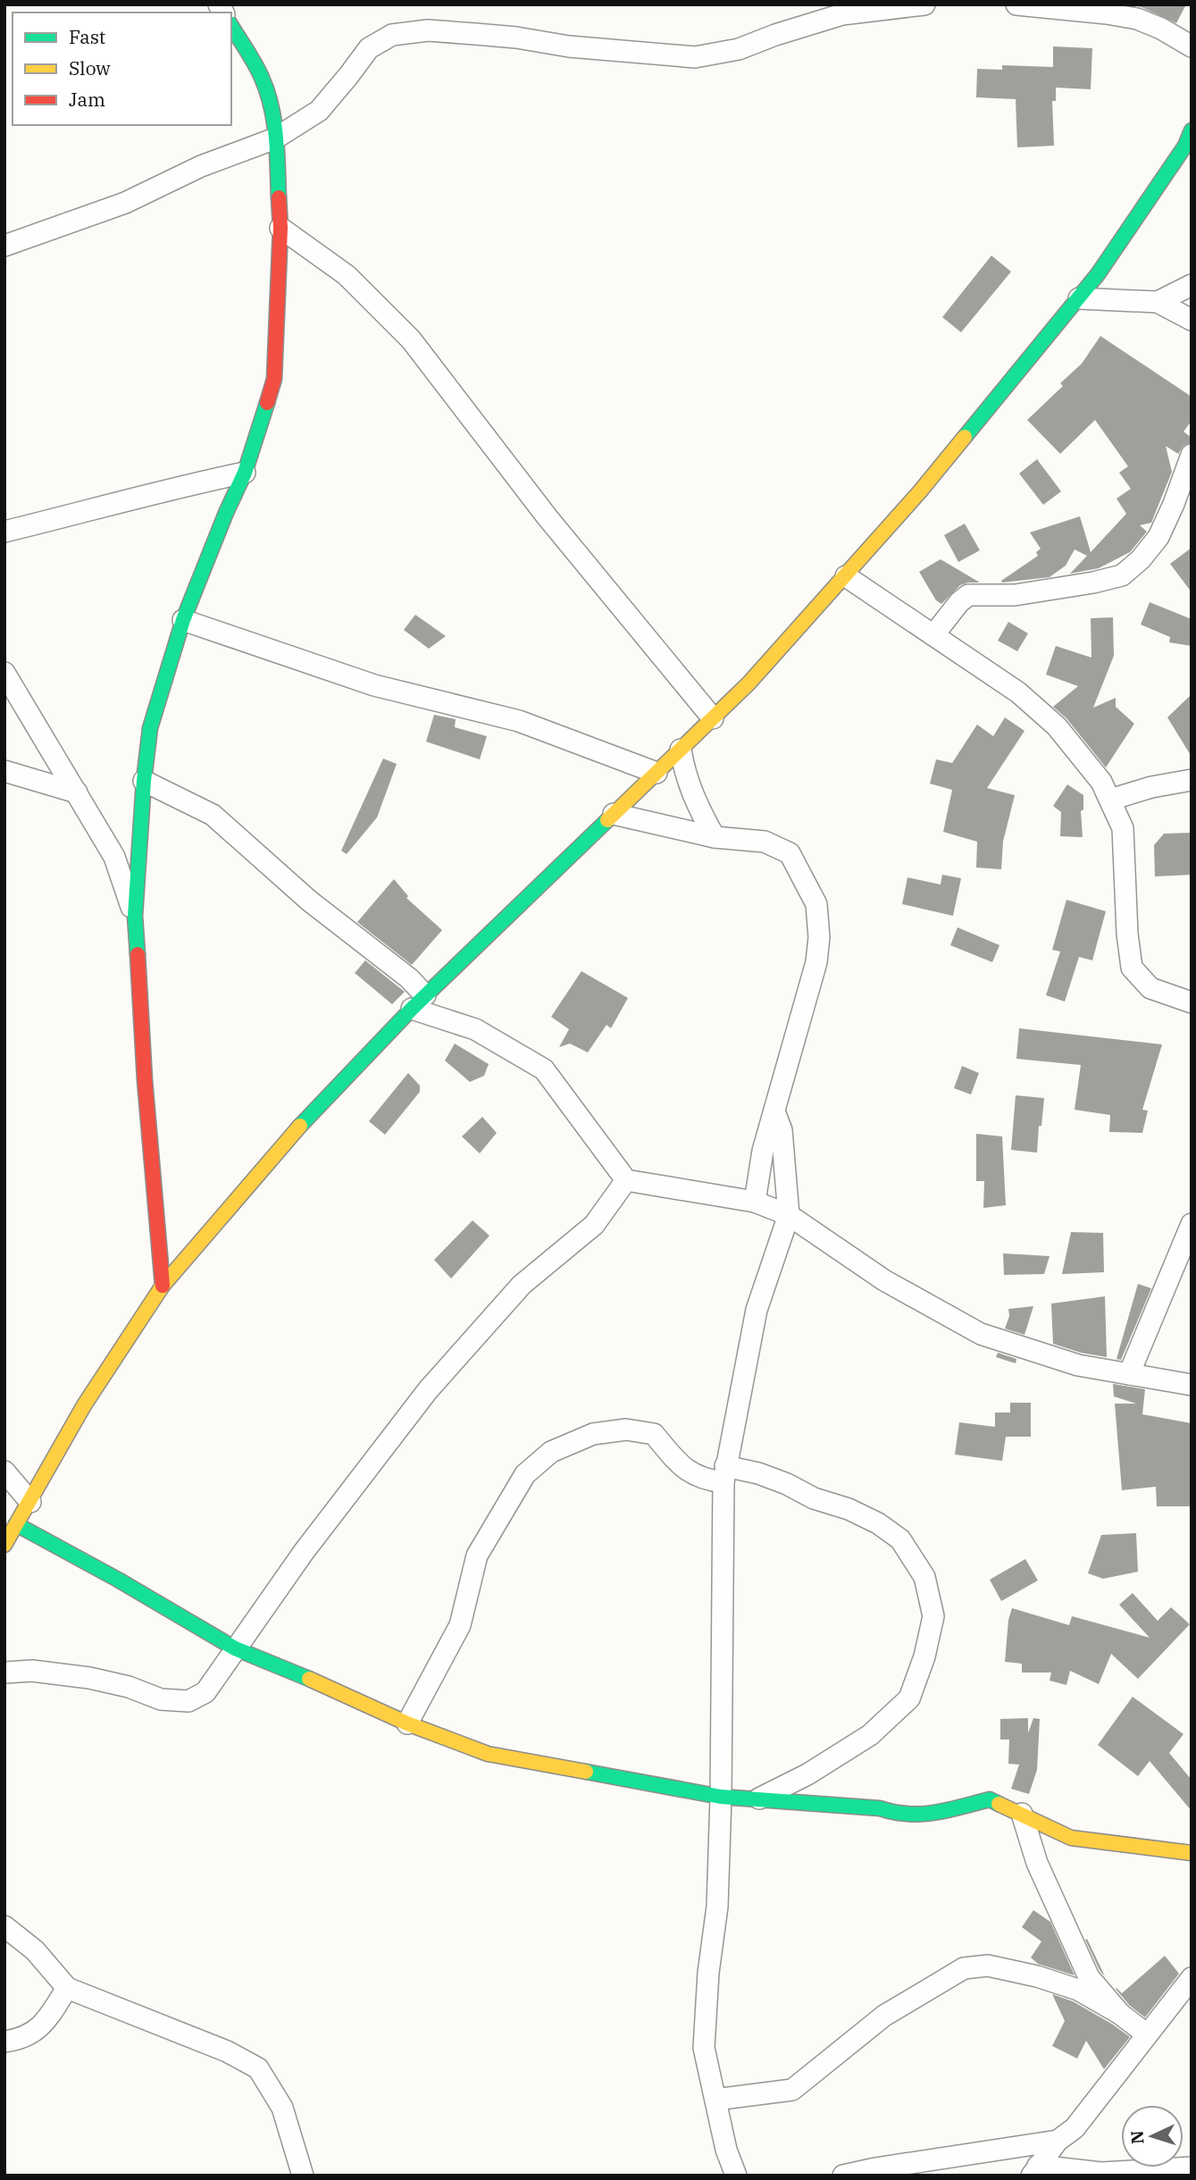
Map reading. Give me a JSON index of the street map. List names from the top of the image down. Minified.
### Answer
{"legend":["Fast","Slow","Jam"],"north":"left"}
